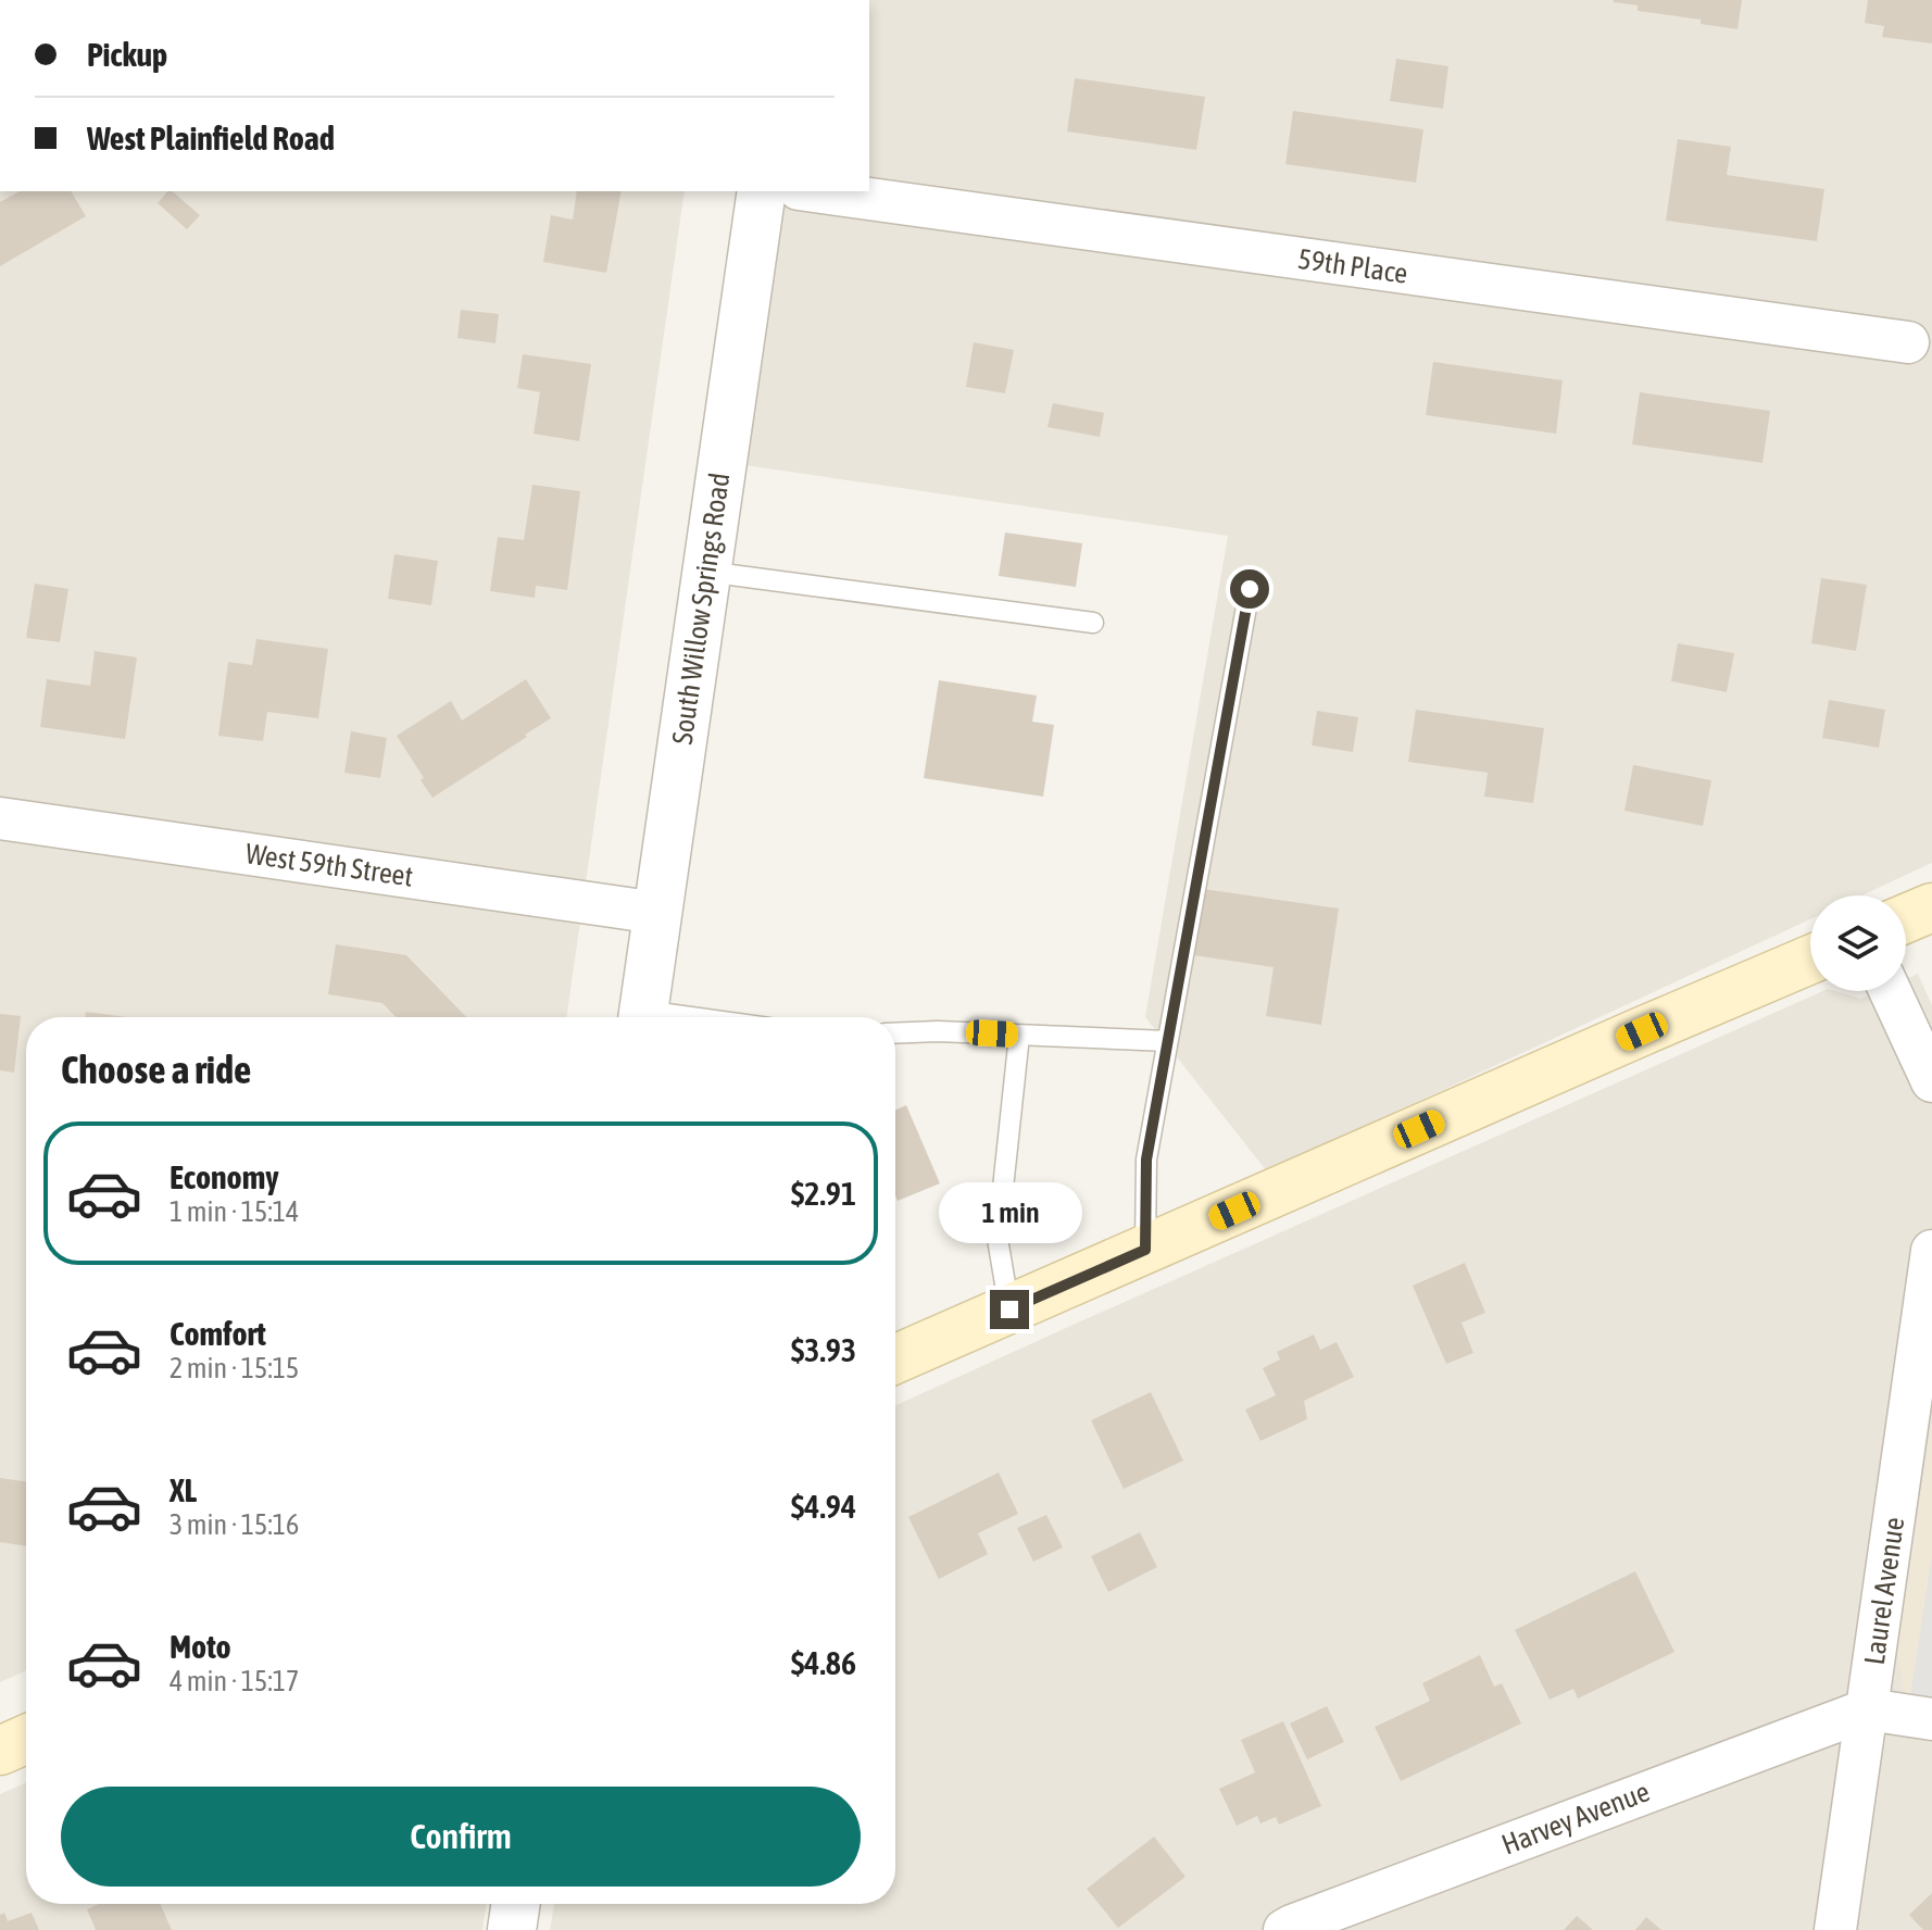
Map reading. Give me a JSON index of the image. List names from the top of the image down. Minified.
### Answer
{"streets":{"street":["59th Place","South Willow Springs Road","West 59th Street","Laurel Avenue","Harvey Avenue"]},"crossings":[["South Willow Springs Road","West 59th Street"],["Laurel Avenue","Harvey Avenue"]],"page":{"banner":["Pickup","West Plainfield Road"],"heading":"Choose a ride","list":[{"name":"Economy","note":"1 min · 15:14","value":"$2.91"},{"name":"Comfort","note":"2 min · 15:15","value":"$3.93"},{"name":"XL","note":"3 min · 15:16","value":"$4.94"},{"name":"Moto","note":"4 min · 15:17","value":"$4.86"}],"bubble":"1 min","buttons":"Confirm"}}
